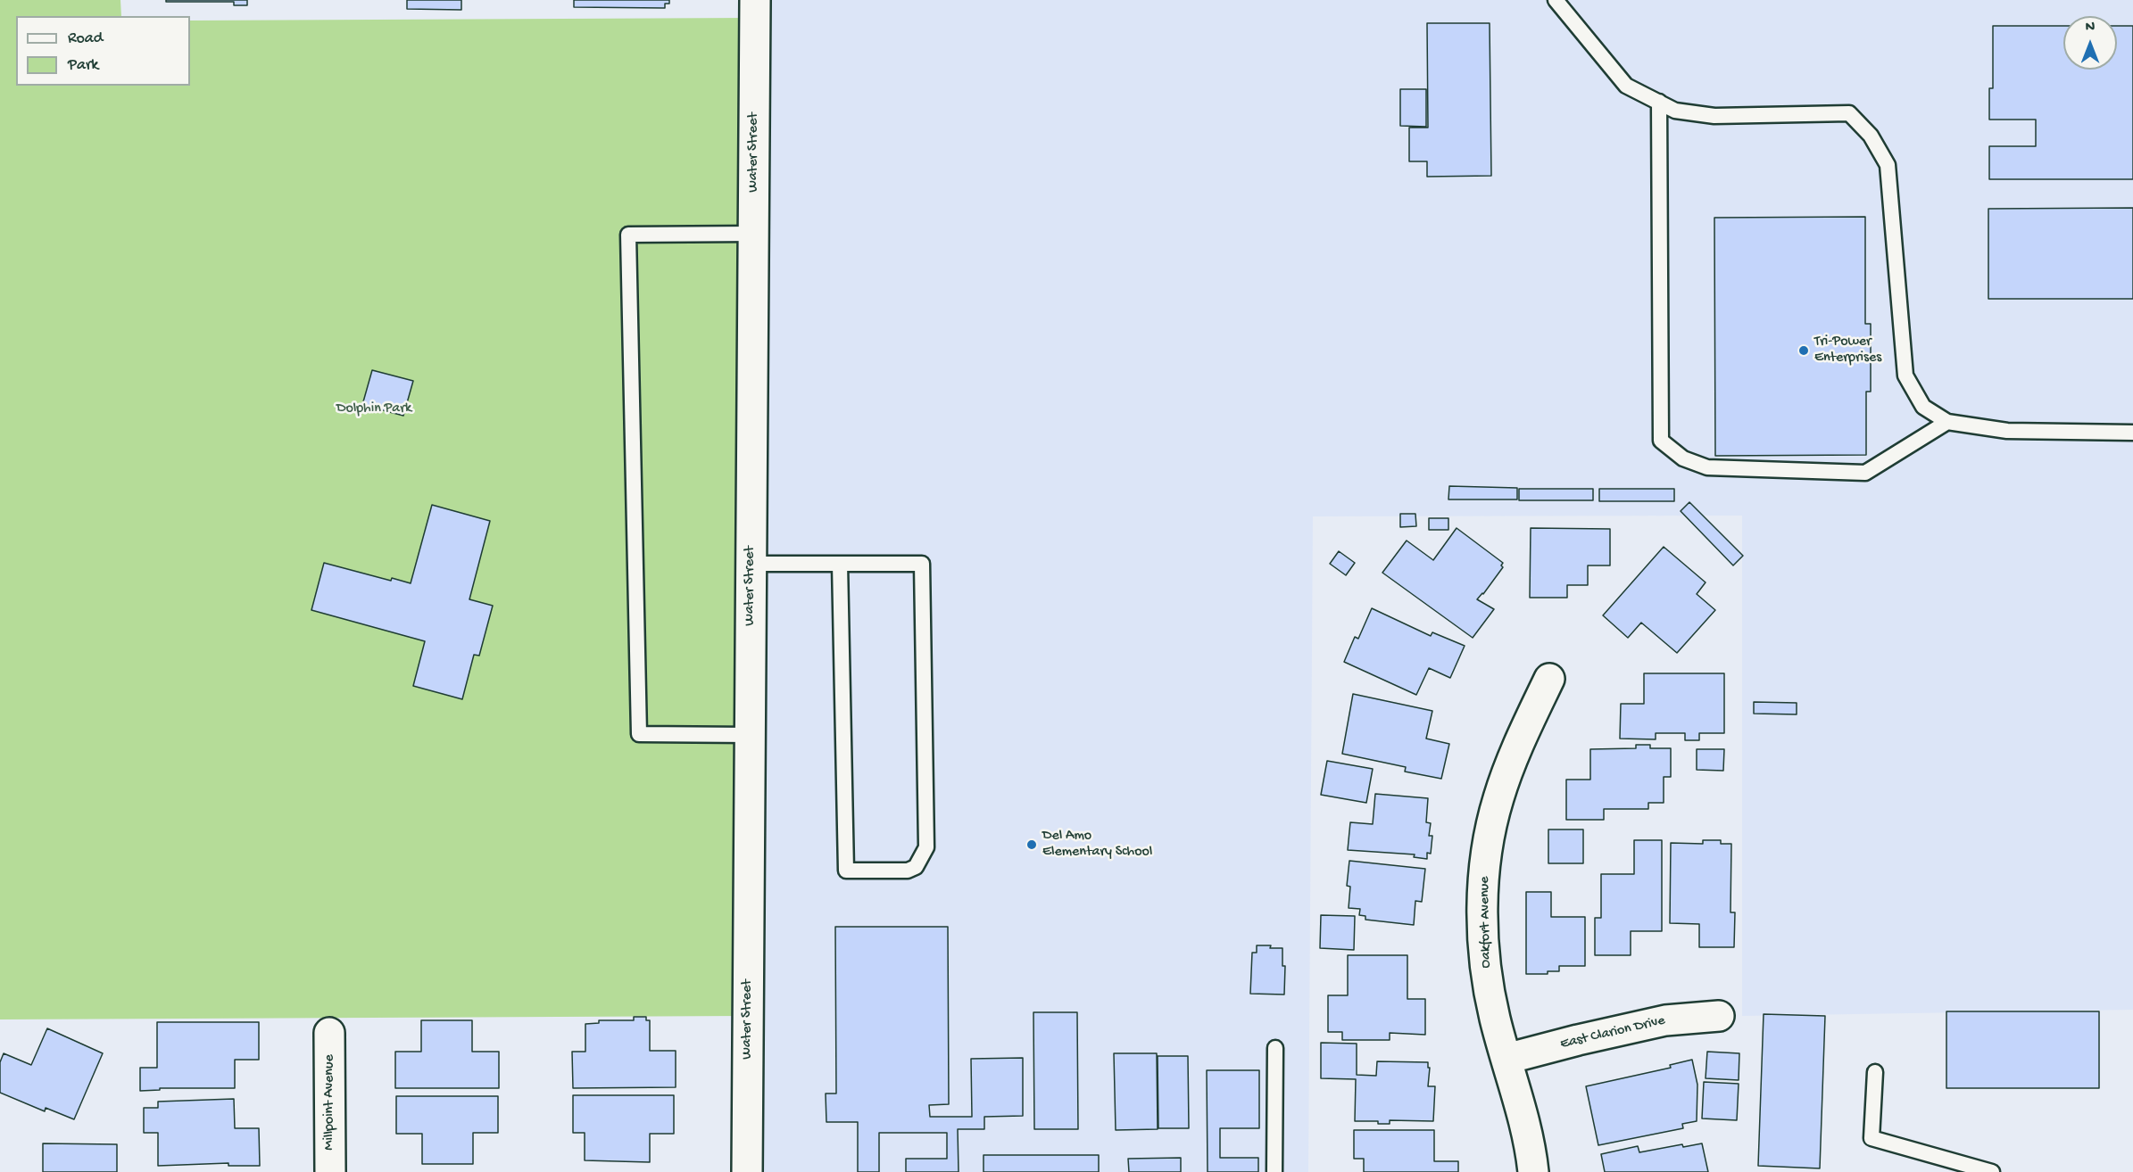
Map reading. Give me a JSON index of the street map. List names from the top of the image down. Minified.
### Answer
{"streets":{"street":["Water Street","Oakfort Avenue","East Clarion Drive","Millpoint Avenue"]},"crossings":[["Oakfort Avenue","East Clarion Drive"]],"parks":["Dolphin Park"],"places":["Tri-Power Enterprises","Del Amo Elementary School"],"legend":["Road","Park"],"north":"top"}
